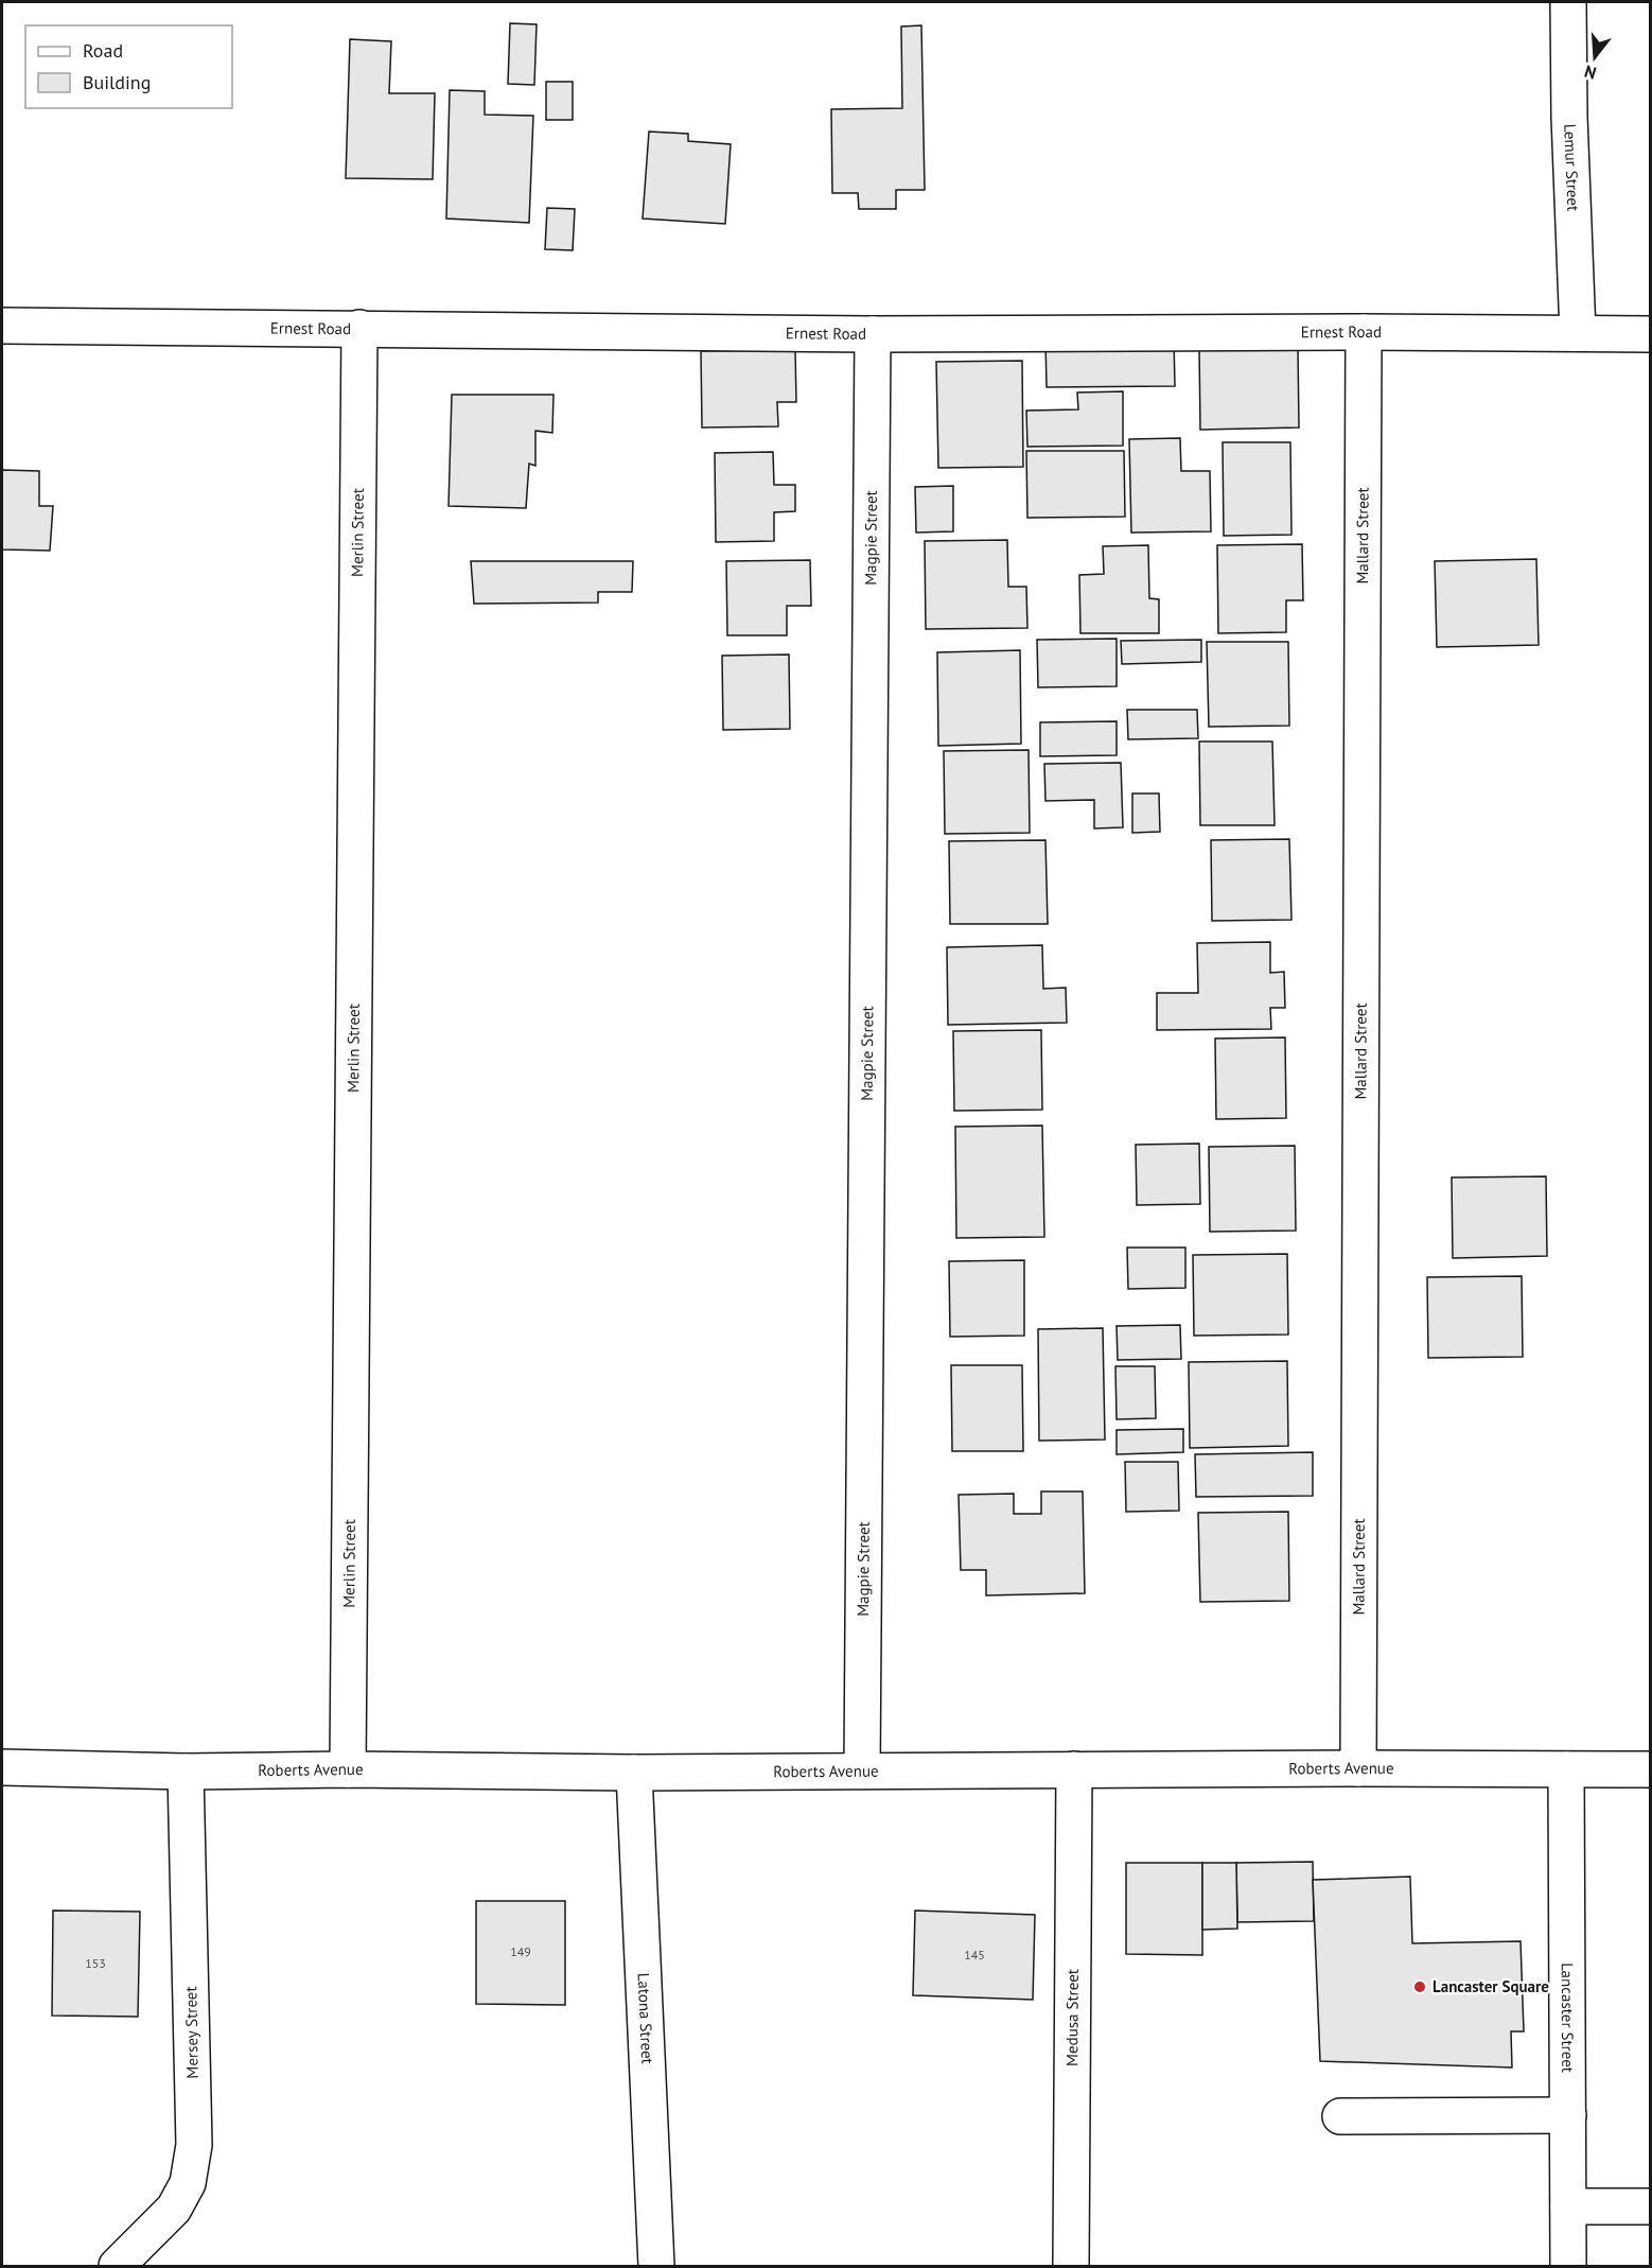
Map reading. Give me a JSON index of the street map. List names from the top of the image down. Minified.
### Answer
{"streets":{"street":["Lemur Street","Ernest Road","Merlin Street","Mallard Street","Magpie Street","Roberts Avenue","Medusa Street","Lancaster Street","Latona Street","Mersey Street"]},"crossings":[["Lemur Street","Ernest Road"],["Ernest Road","Merlin Street"],["Ernest Road","Mallard Street"],["Ernest Road","Magpie Street"],["Merlin Street","Roberts Avenue"],["Mallard Street","Roberts Avenue"],["Magpie Street","Roberts Avenue"],["Roberts Avenue","Medusa Street"],["Roberts Avenue","Lancaster Street"],["Roberts Avenue","Latona Street"],["Roberts Avenue","Mersey Street"]],"places":["Lancaster Square"],"house_numbers":["149","145","153"],"legend":["Road","Building"],"north":"bottom"}
